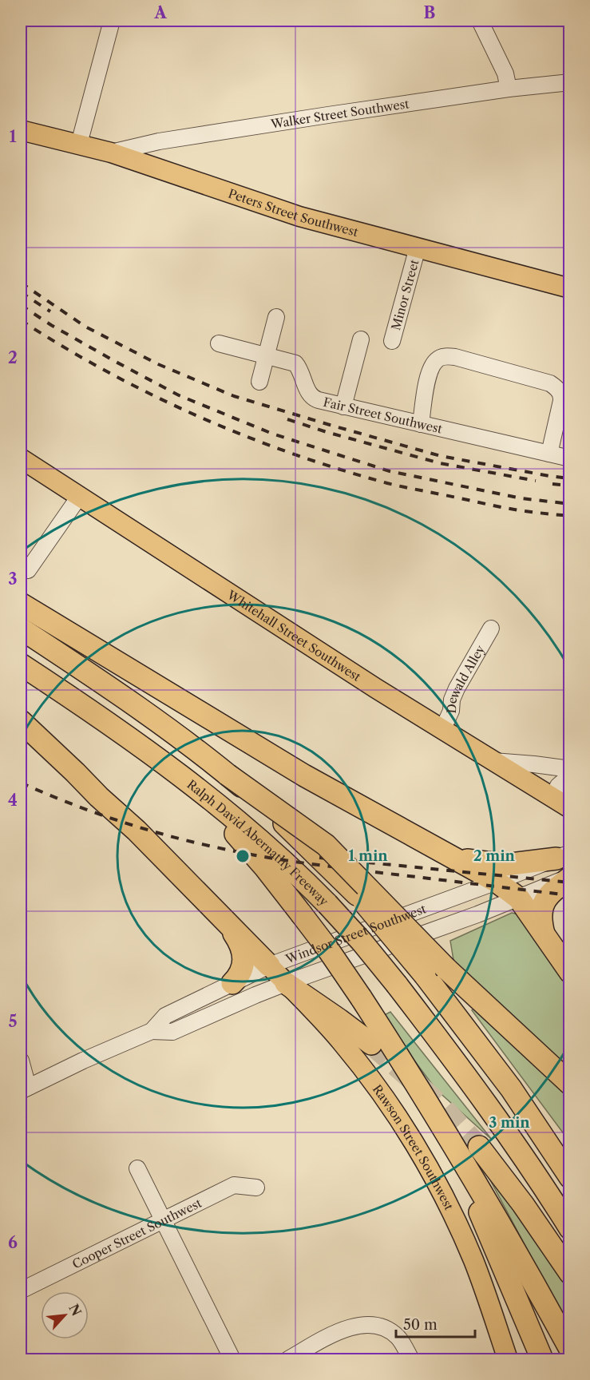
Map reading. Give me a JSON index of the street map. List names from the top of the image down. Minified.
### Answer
{"streets":{"highway":["Ralph David Abernathy Freeway"],"main road":["Peters Street Southwest","Whitehall Street Southwest","Rawson Street Southwest"],"street":["Walker Street Southwest","Minor Street","Fair Street Southwest","Dewald Alley","Windsor Street Southwest","Cooper Street Southwest"]},"crossings":[["Walker Street Southwest","Peters Street Southwest"],["Peters Street Southwest","Minor Street"],["Whitehall Street Southwest","Dewald Alley"],["Windsor Street Southwest","Rawson Street Southwest"]],"scale_bar":"50 m","north":"top right","grid":{"columns":["A","B"],"rows":["1","2","3","4","5","6"]},"rings":["1 min","2 min","3 min"]}
